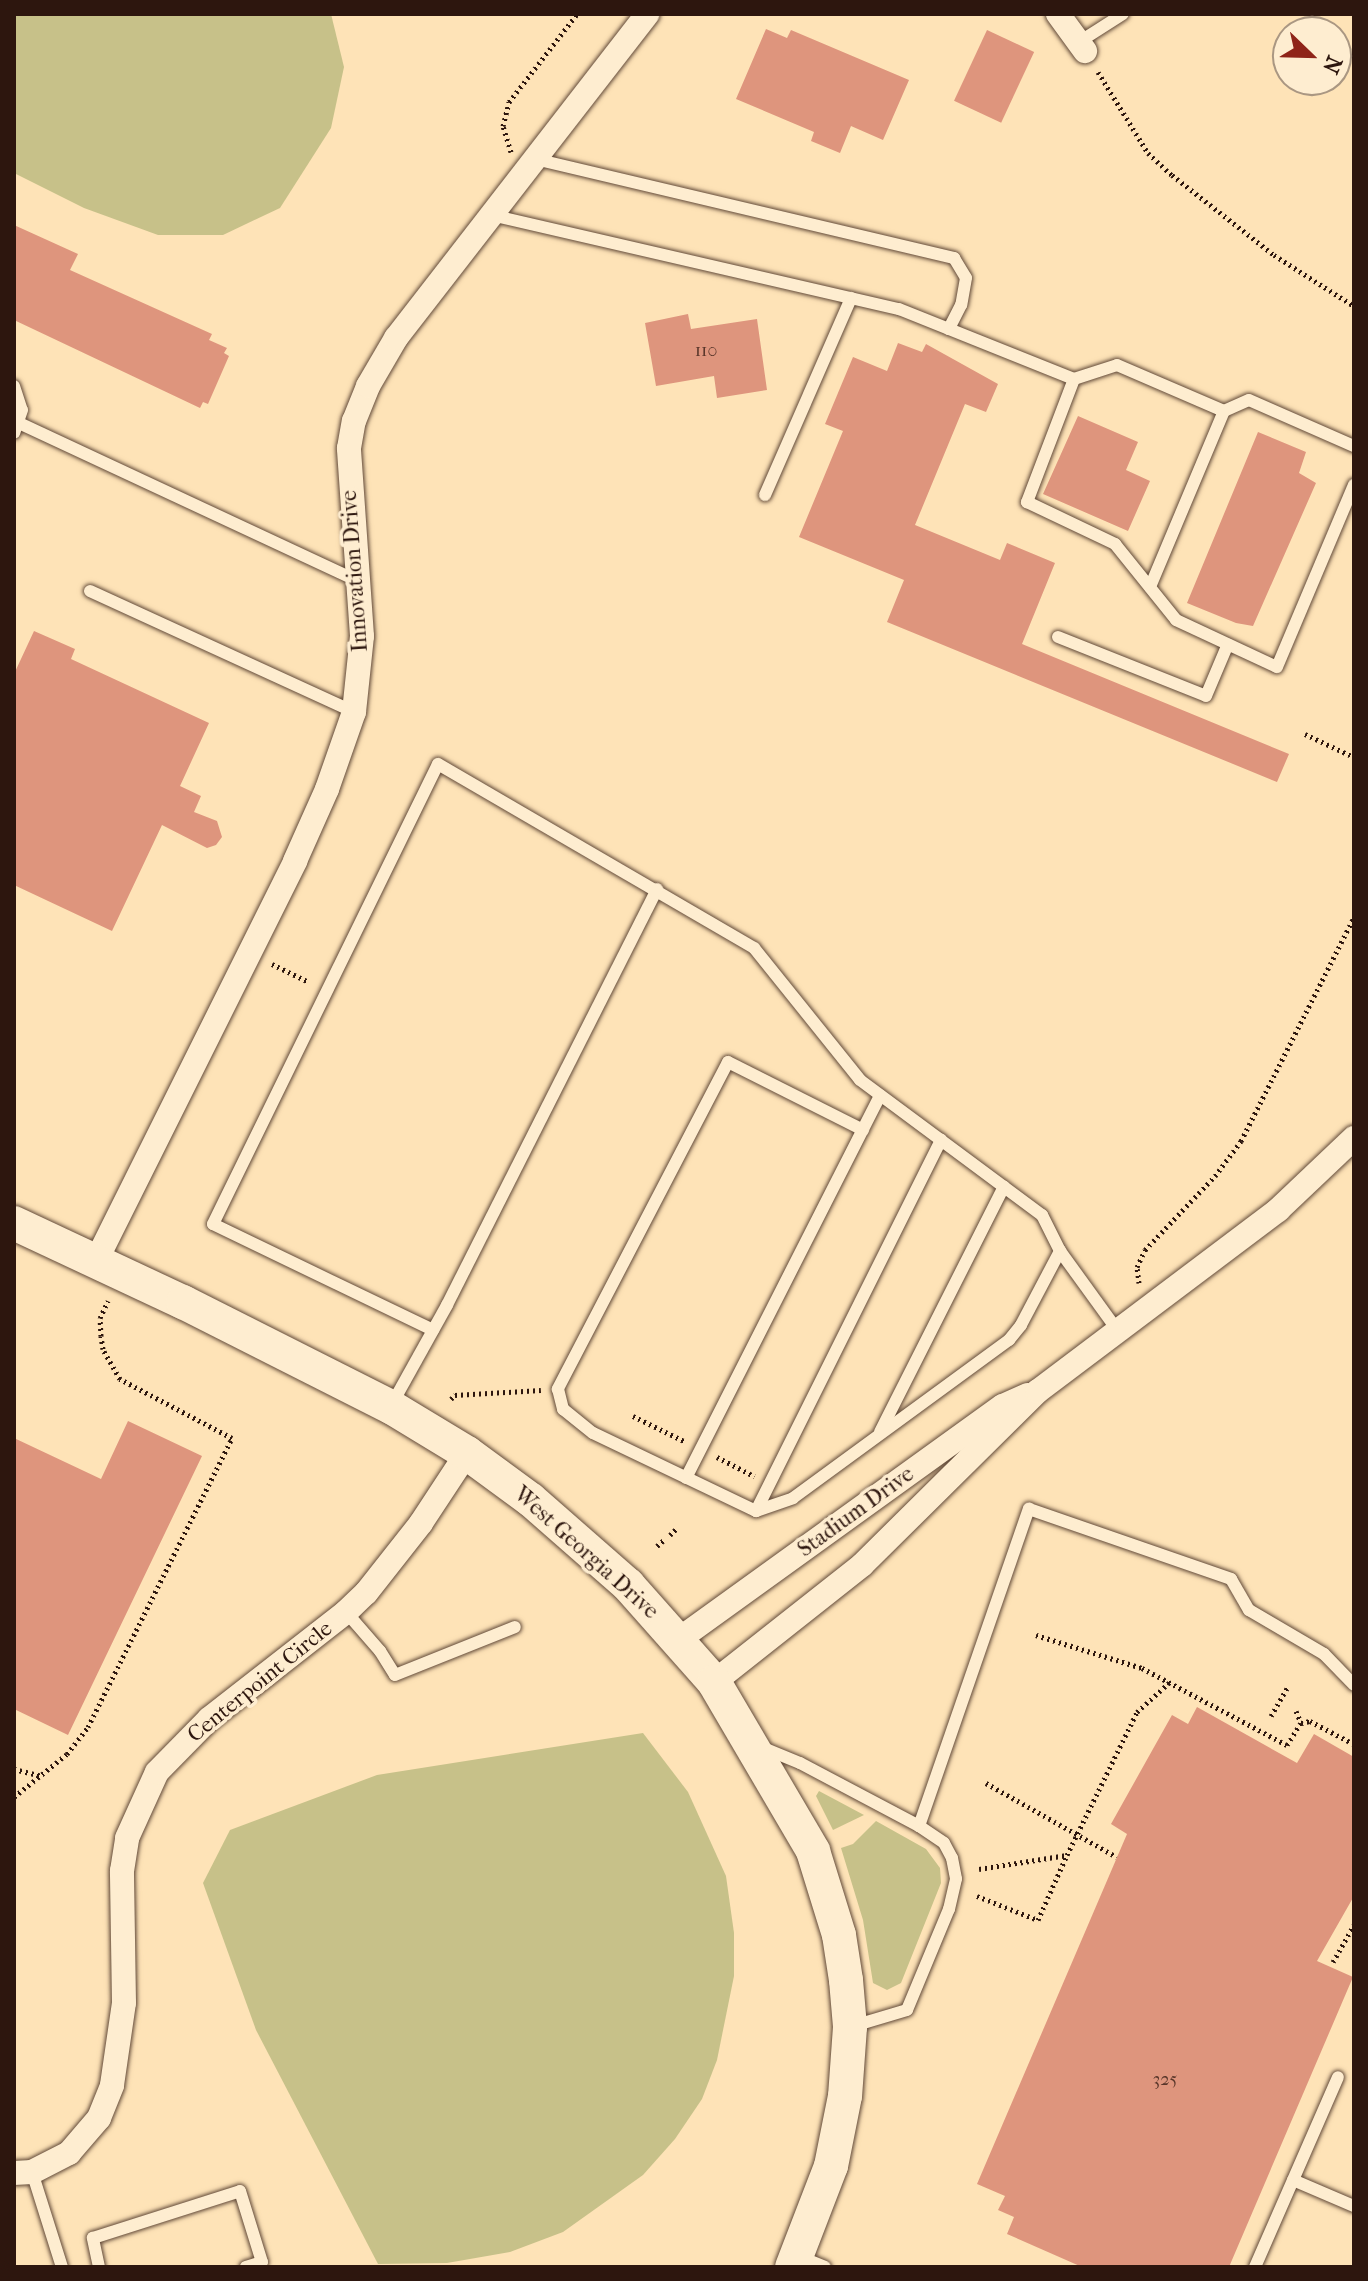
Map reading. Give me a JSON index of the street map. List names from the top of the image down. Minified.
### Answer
{"streets":{"street":["Innovation Drive","Stadium Drive","West Georgia Drive","Centerpoint Circle"]},"crossings":[["Innovation Drive","West Georgia Drive"],["Stadium Drive","West Georgia Drive"],["West Georgia Drive","Centerpoint Circle"]],"house_numbers":["110","325"],"north":"bottom right"}
